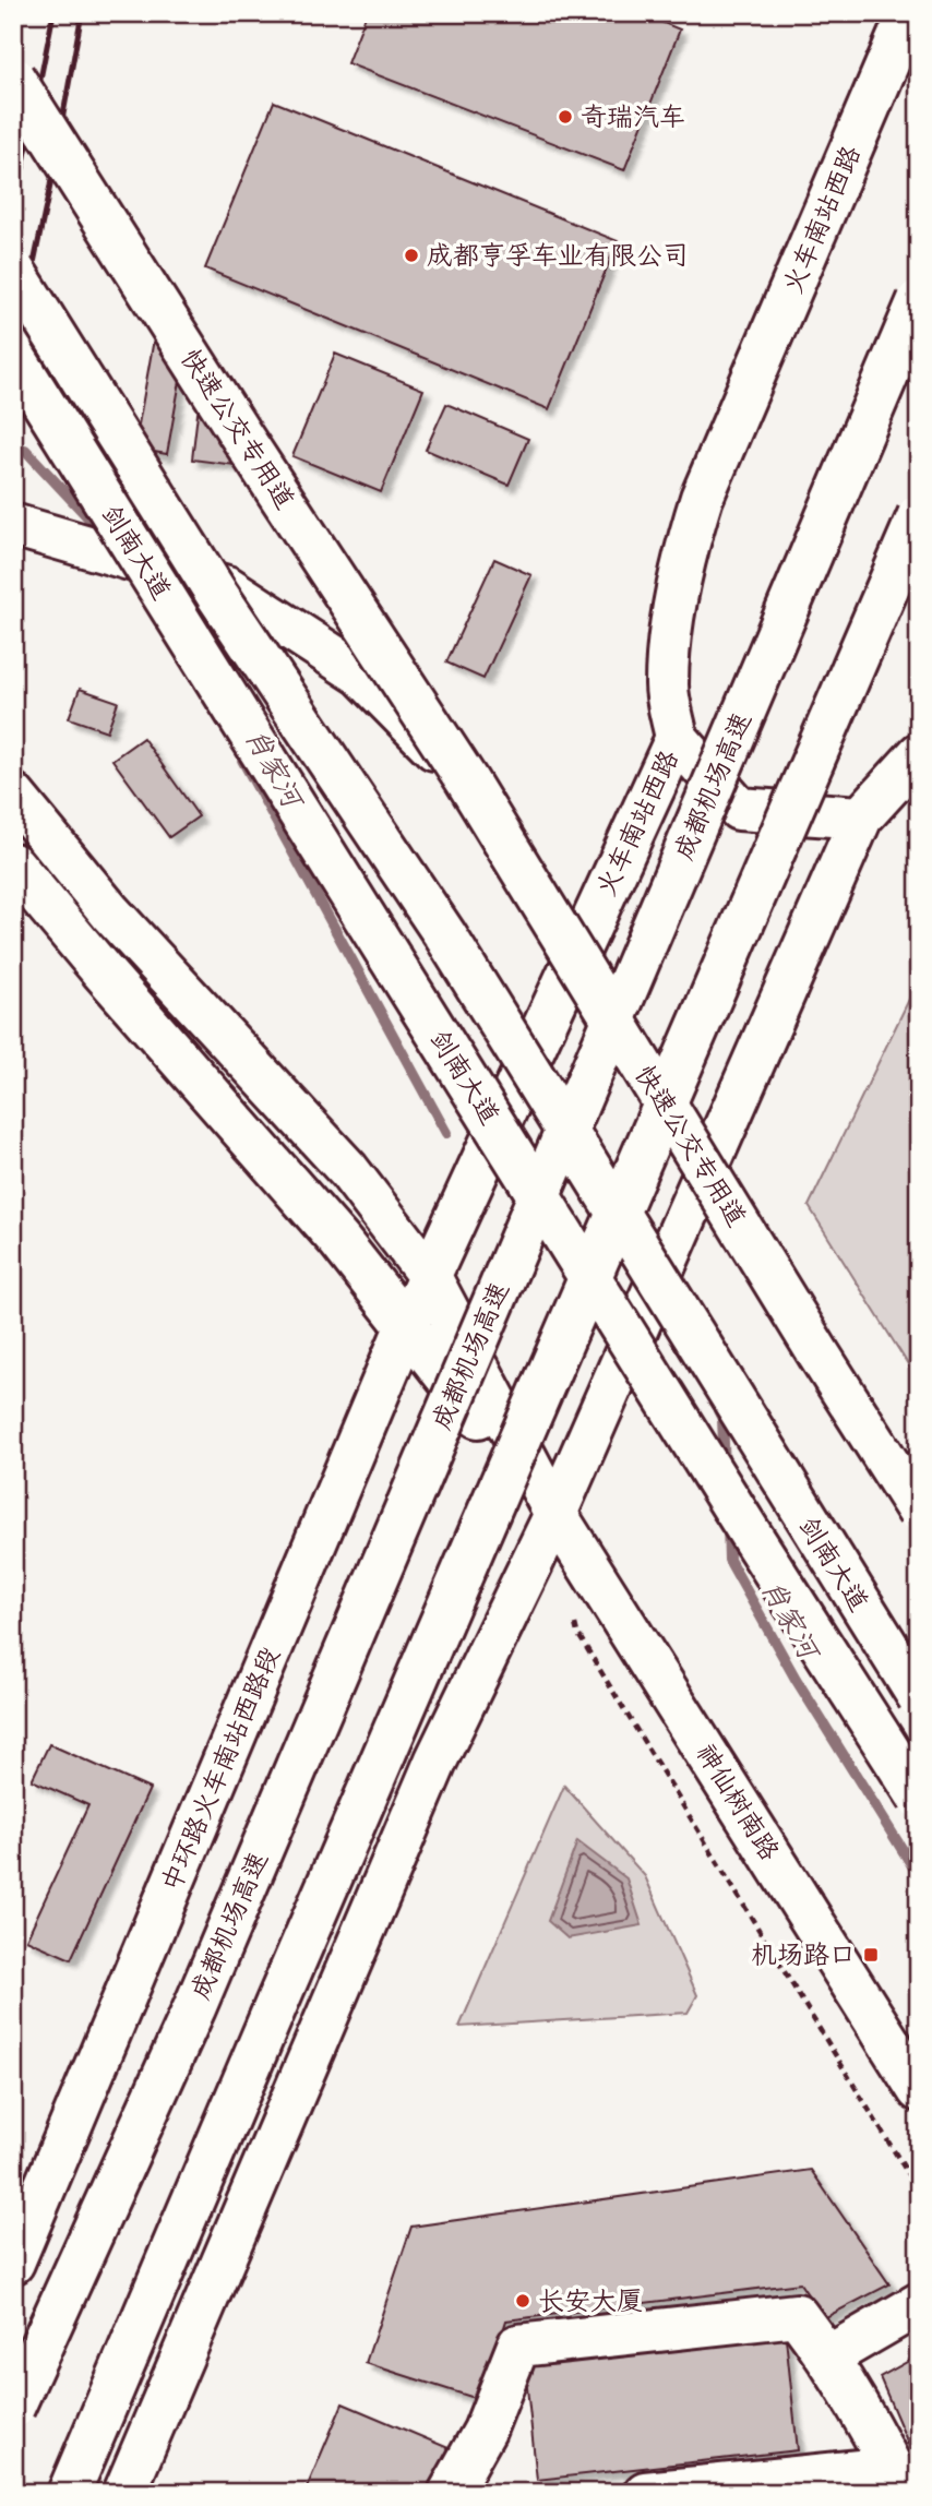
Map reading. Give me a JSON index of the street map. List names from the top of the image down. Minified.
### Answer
{"streets":{"main road":["火车南站西路","快速公交专用道","剑南大道","成都机场高速","中环路火车南站西路段","神仙树南路"]},"crossings":[["火车南站西路","中环路火车南站西路段"]],"water":["肖家河"],"places":{"other":["奇瑞汽车","成都亨孚车业有限公司","长安大厦"],"transit":["机场路口"]}}
